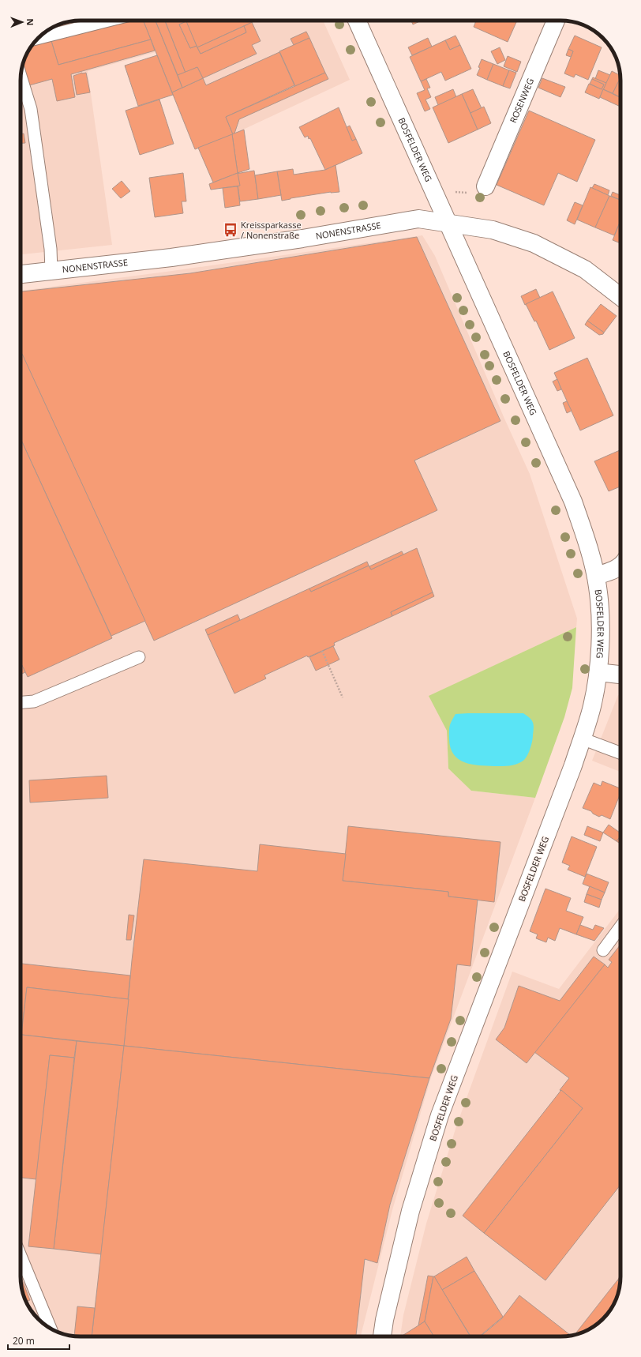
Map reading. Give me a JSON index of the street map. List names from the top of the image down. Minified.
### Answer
{"streets":{"street":["ROSENWEG","BOSFELDER WEG","NONENSTRASSE"]},"crossings":[["BOSFELDER WEG","NONENSTRASSE"]],"places":{"bus stop":["Kreissparkasse / Nonenstraße"]},"scale_bar":"20 m","north":"right"}
